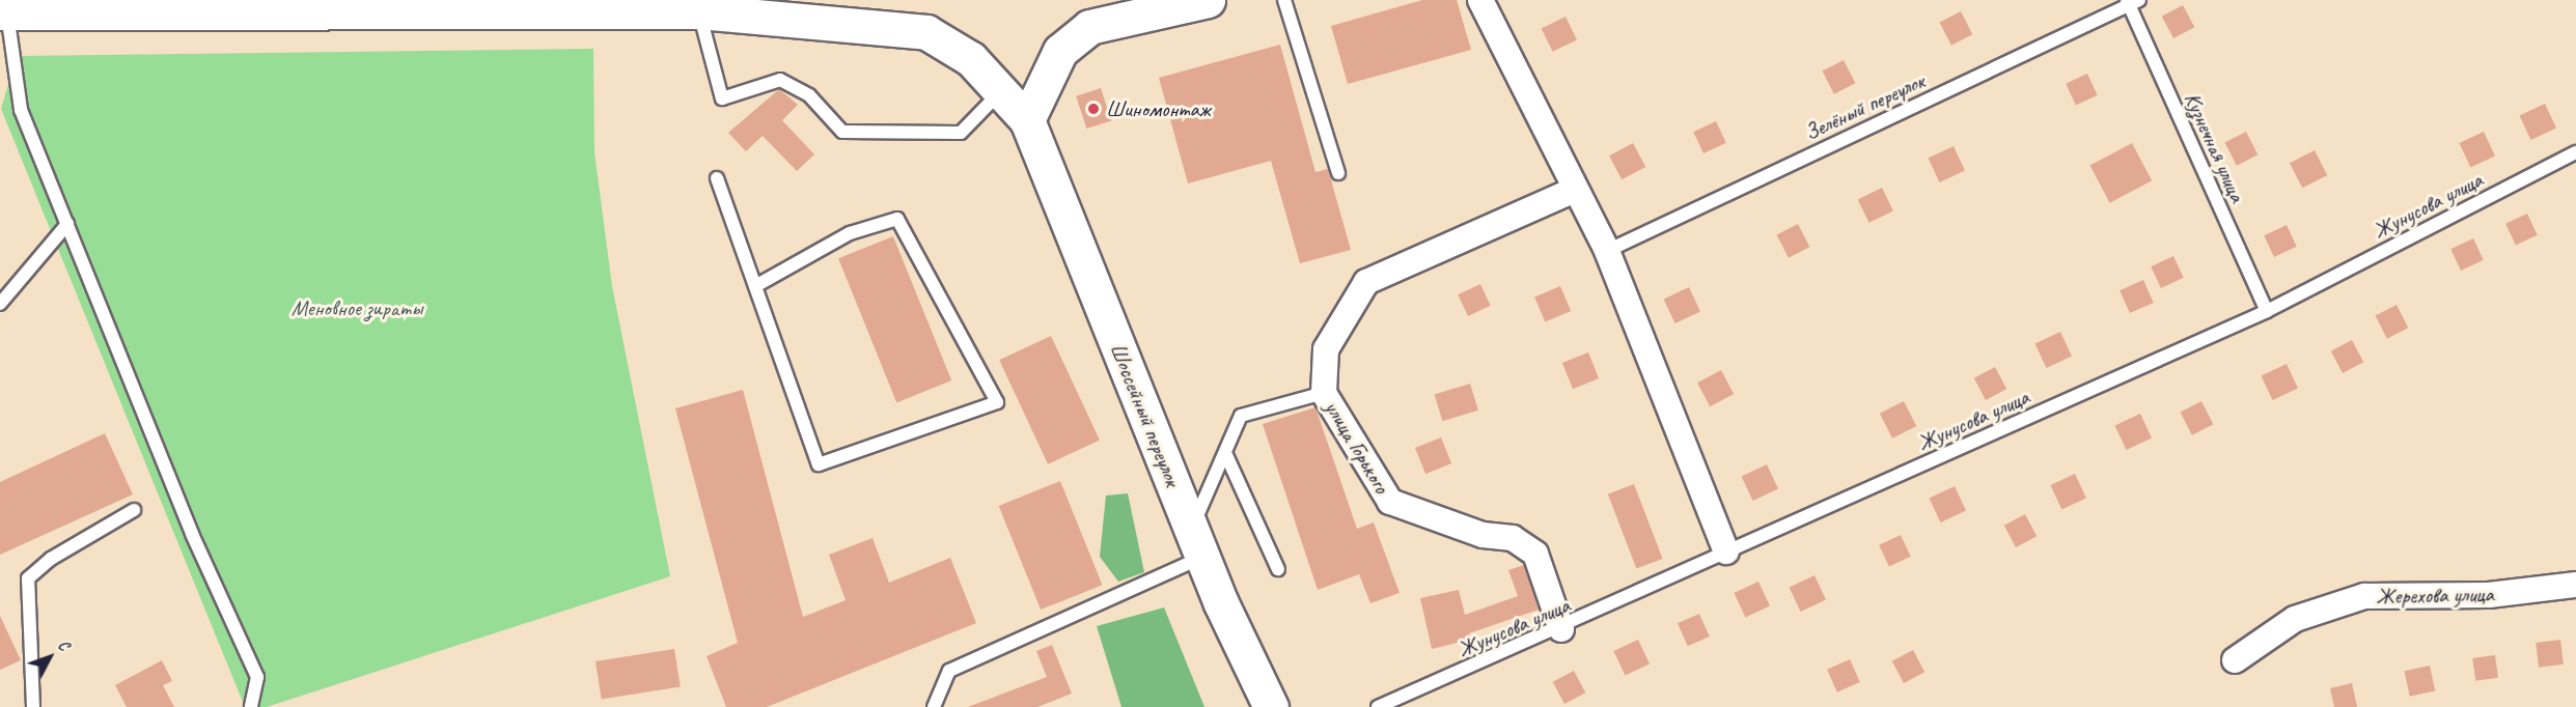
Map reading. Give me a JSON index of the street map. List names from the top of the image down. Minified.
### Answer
{"streets":{"main road":["Шоссейный переулок"],"street":["улица Горького","Жерехова улица"],"lane":["Зелёный переулок","Кузнечная улица","Жунусова улица"]},"crossings":[["Зелёный переулок","Кузнечная улица"],["Кузнечная улица","Жунусова улица"],["Жунусова улица","улица Горького"]],"parks":["Меновное зираты"],"places":["Шиномонтаж"],"north":"top right"}
